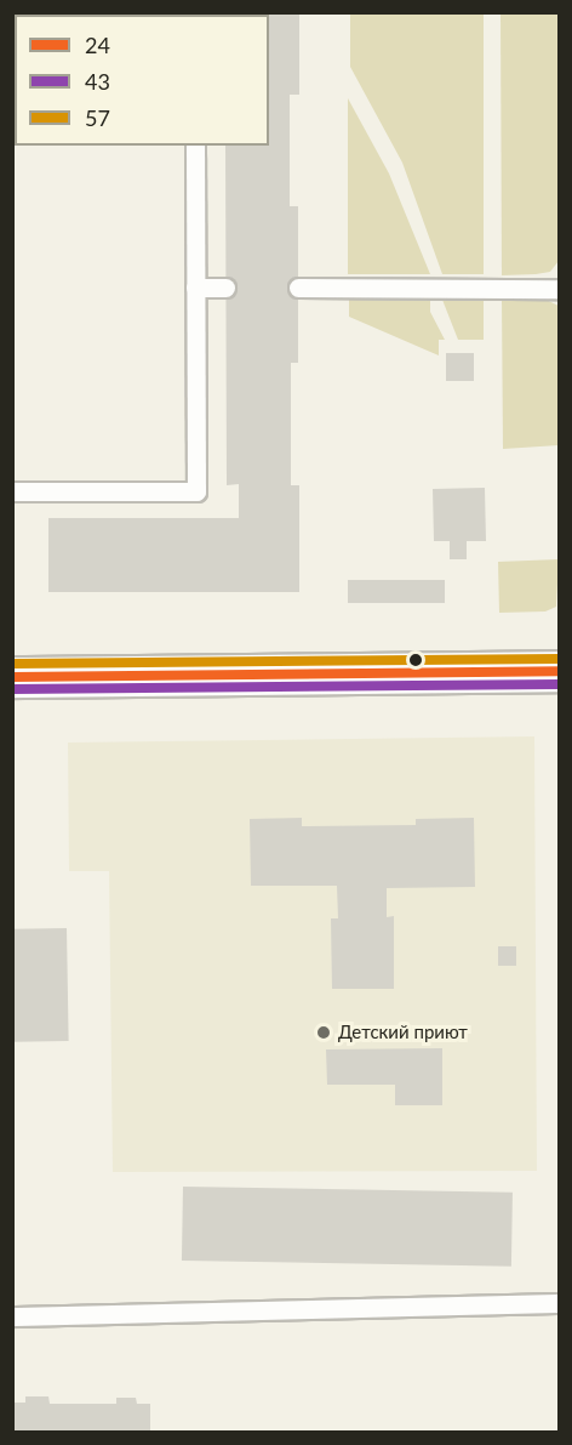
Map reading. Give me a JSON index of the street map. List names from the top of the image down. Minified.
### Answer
{"places":["Детский приют"],"lines":["transit line 57","transit line 24","transit line 43"],"legend":["24","43","57"]}
